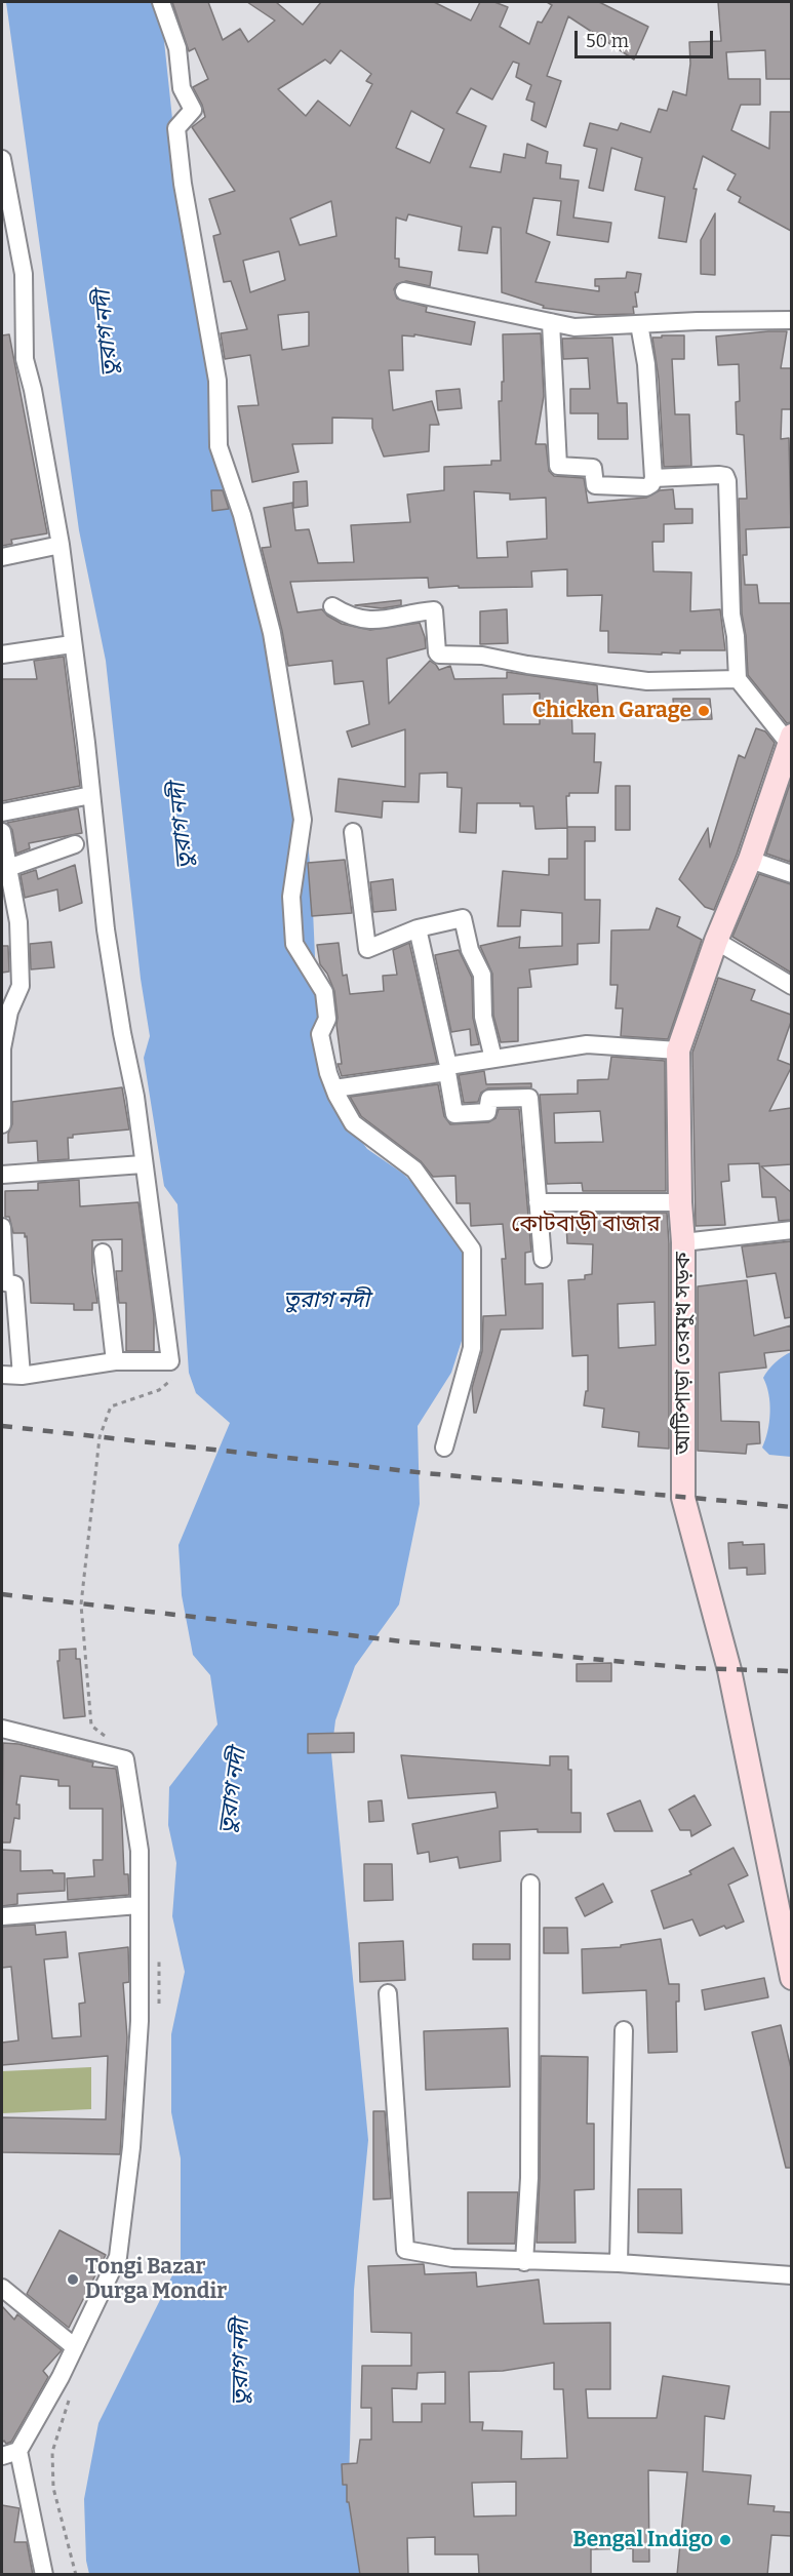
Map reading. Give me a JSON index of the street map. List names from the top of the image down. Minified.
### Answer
{"streets":{"main road":["আটিপাড়া তেরমুখ সড়ক"]},"districts":["কোটবাড়ী বাজার"],"water":["তুরাগ নদী"],"places":["Chicken Garage","Tongi Bazar Durga Mondir","Bengal Indigo"],"scale_bar":"50 m"}
